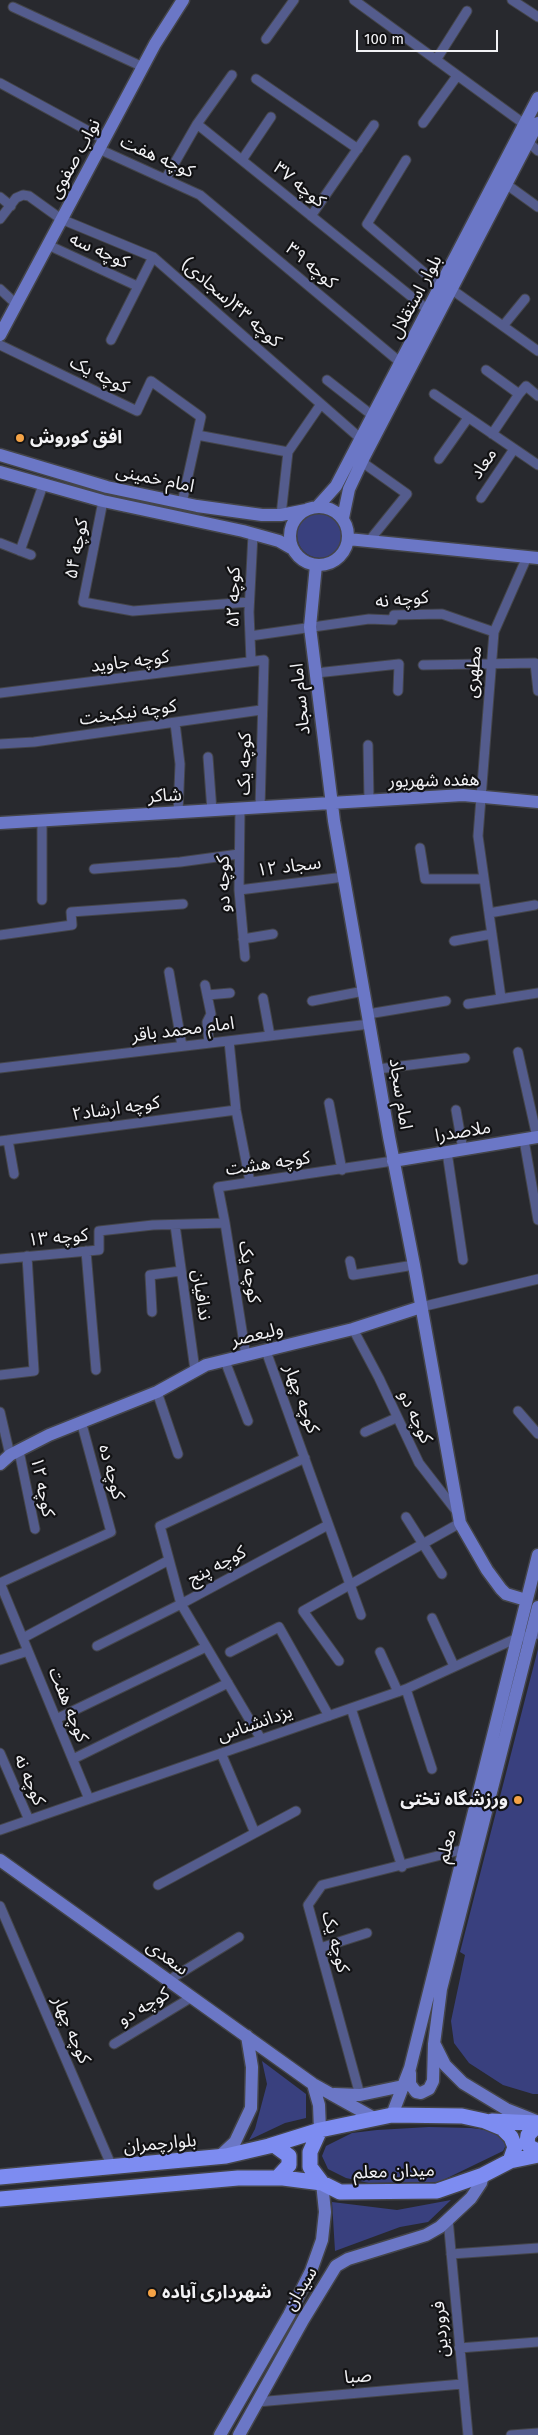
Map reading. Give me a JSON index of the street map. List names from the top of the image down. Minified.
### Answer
{"streets":{"main road":["نواب صفوی","بلوار استقلال","امام خمینی","امام سجاد","هفده شهریور","شاکر","ملاصدرا","ولیعصر","معلم","سعدی","بلوارچمران","میدان معلم","سیدان"],"street":["کوچه هفت","کوچه ۳۷","کوچه سه","کوچه ۳۹","کوچه ۴۳(سجادی)","کوچه یک","معاد","کوچه ۵۴","کوچه ۵۲","کوچه نه","کوچه جاوید","مطهری","کوچه نیکبخت","سجاد ۱۲","کوچه دو","امام محمد باقر","کوچه ارشاد۲","کوچه هشت","کوچه ۱۳","ندافیان","کوچه چهار","کوچه ده","کوچه ۱۲","کوچه پنج","یزدانشناس","فروردین","صبا"]},"crossings":[["کوچه هفت","نواب صفوی"],["کوچه هفت","کوچه ۳۹"],["کوچه هفت","یزدانشناس"],["نواب صفوی","کوچه سه"],["نواب صفوی","کوچه ۴۳(سجادی)"],["نواب صفوی","کوچه یک"],["کوچه ۳۷","بلوار استقلال"],["کوچه ۳۹","بلوار استقلال"],["بلوار استقلال","کوچه ۴۳(سجادی)"],["بلوار استقلال","امام خمینی"],["بلوار استقلال","امام سجاد"],["کوچه یک","کوچه جاوید"],["کوچه یک","کوچه نیکبخت"],["کوچه یک","شاکر"],["کوچه یک","کوچه هشت"],["کوچه یک","ولیعصر"],["کوچه یک","معلم"],["امام خمینی","کوچه ۵۴"],["امام خمینی","کوچه ۵۲"],["امام خمینی","امام سجاد"],["کوچه ۵۴","کوچه ۵۲"],["کوچه ۵۲","کوچه نه"],["کوچه ۵۲","کوچه جاوید"],["کوچه نه","مطهری"],["کوچه نه","امام سجاد"],["کوچه نه","یزدانشناس"],["مطهری","هفده شهریور"],["امام سجاد","هفده شهریور"],["امام سجاد","شاکر"],["امام سجاد","سجاد ۱۲"],["امام سجاد","کوچه دو"],["امام سجاد","امام محمد باقر"],["امام سجاد","ملاصدرا"],["امام سجاد","کوچه هشت"],["امام سجاد","ولیعصر"],["امام سجاد","معلم"],["هفده شهریور","شاکر"],["شاکر","کوچه دو"],["سجاد ۱۲","کوچه دو"],["کوچه دو","ولیعصر"],["کوچه دو","سعدی"],["ملاصدرا","کوچه هشت"],["کوچه ۱۳","ندافیان"],["ندافیان","ولیعصر"],["ولیعصر","کوچه چهار"],["ولیعصر","کوچه ده"],["ولیعصر","کوچه ۱۲"],["کوچه چهار","کوچه پنج"],["کوچه چهار","بلوارچمران"],["کوچه پنج","یزدانشناس"],["یزدانشناس","معلم"],["میدان معلم","سیدان"],["سیدان","فروردین"],["سیدان","صبا"],["فروردین","صبا"]],"places":["افق کوروش","ورزشگاه تختی","شهرداری آباده"],"scale_bar":"100 m"}
